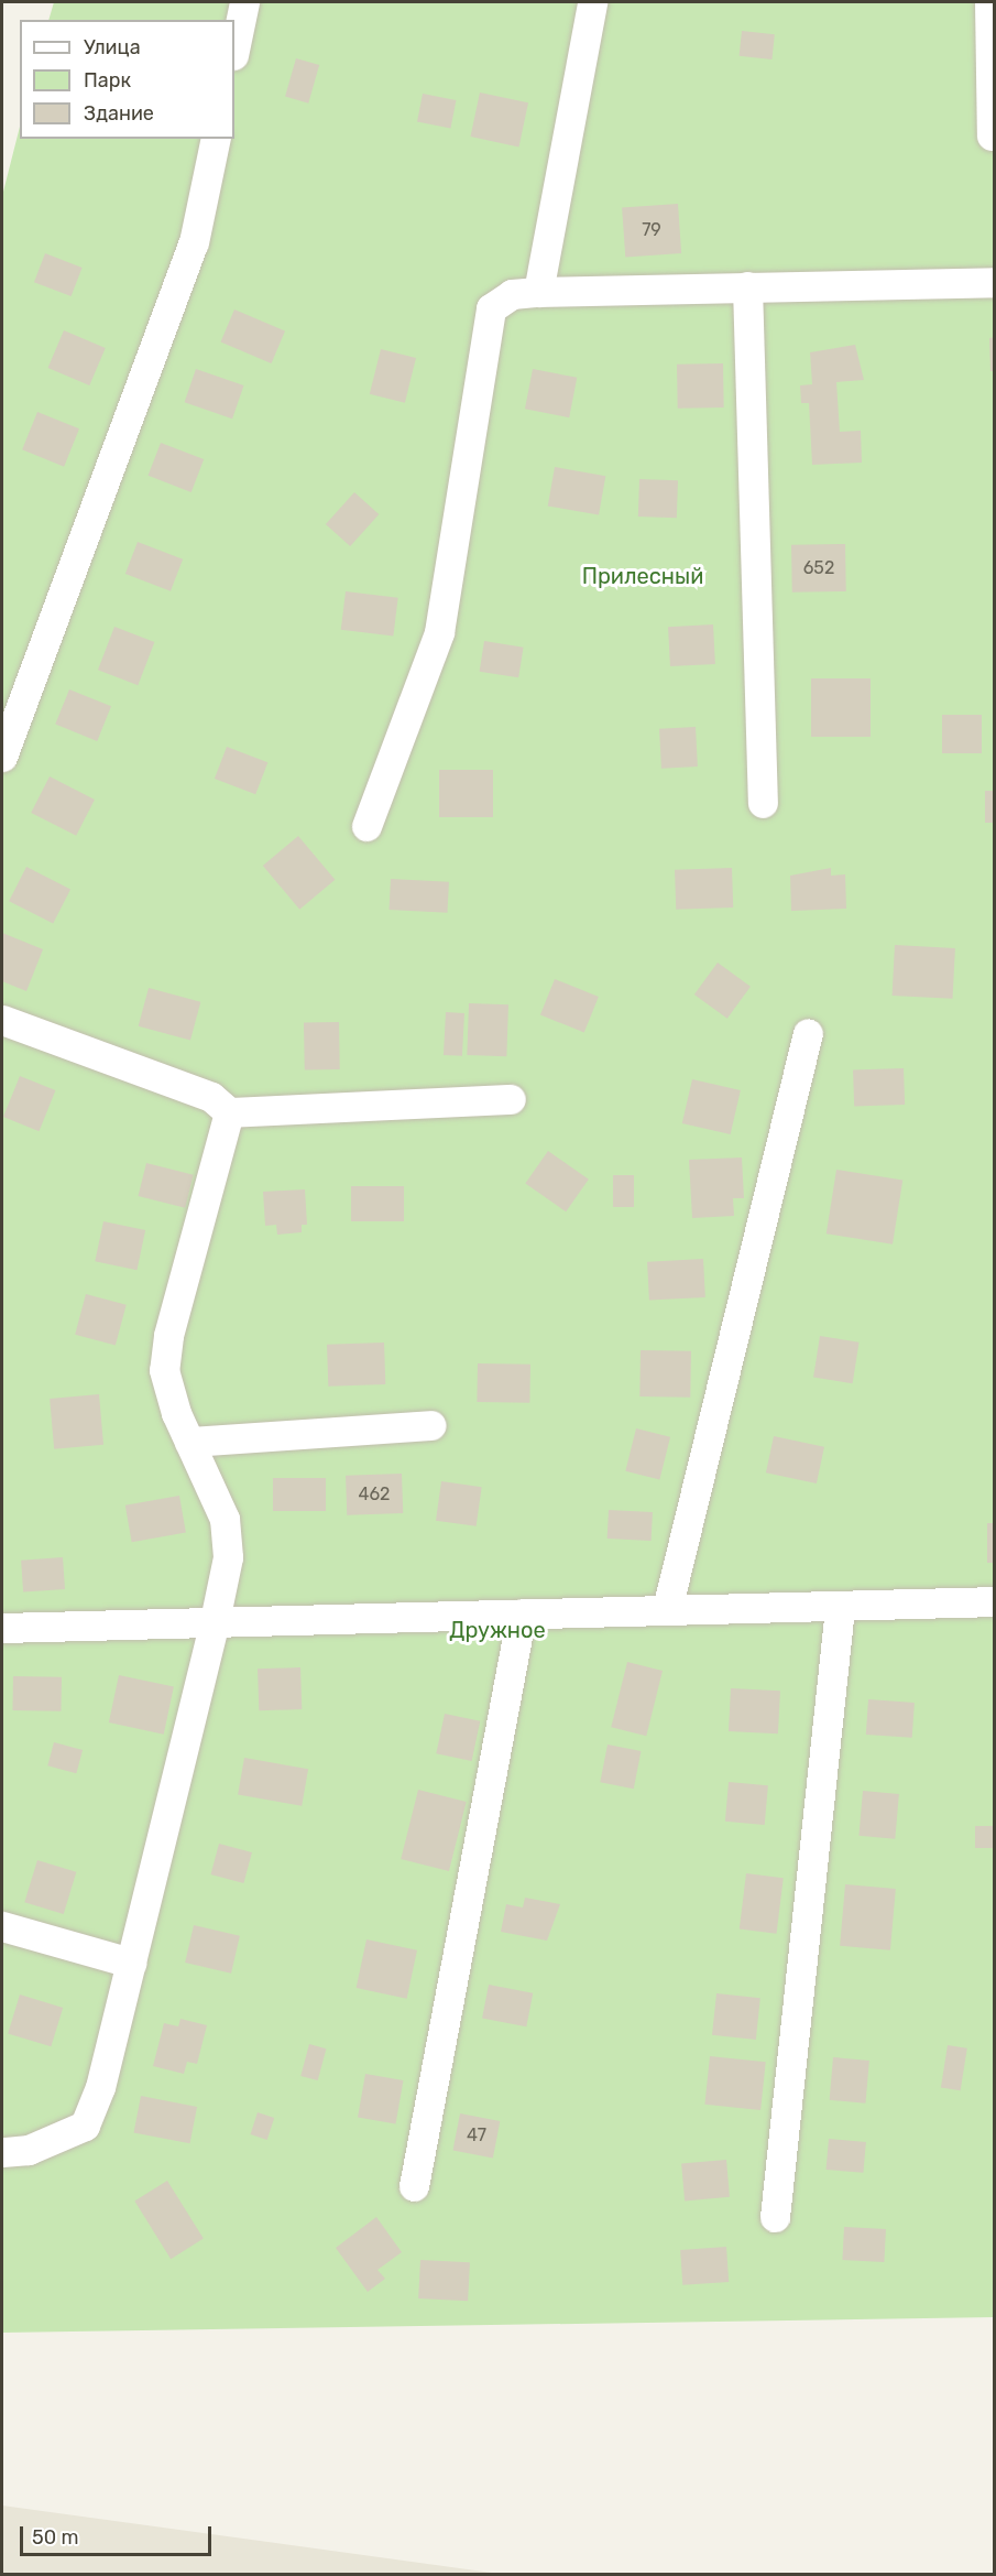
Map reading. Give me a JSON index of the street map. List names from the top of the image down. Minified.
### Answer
{"parks":["Прилесный","Дружное"],"house_numbers":["79","652","462","47"],"legend":["Улица","Парк","Здание"],"scale_bar":"50 m"}
